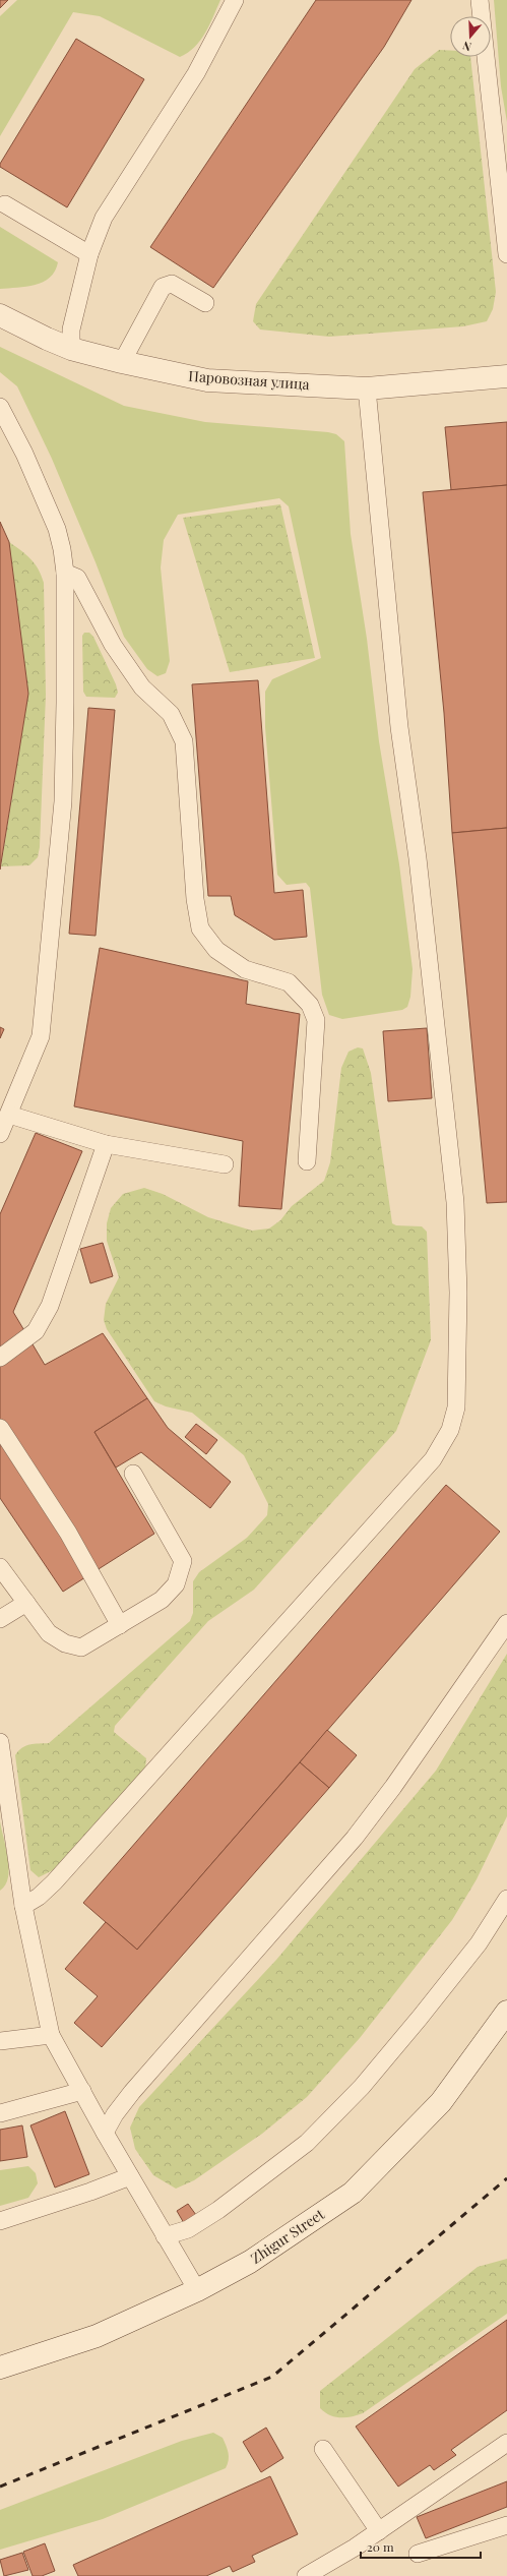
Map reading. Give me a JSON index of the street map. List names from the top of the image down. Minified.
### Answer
{"streets":{"main road":["Паровозная улица","Zhigur Street"]},"scale_bar":"20 m","north":"bottom"}
